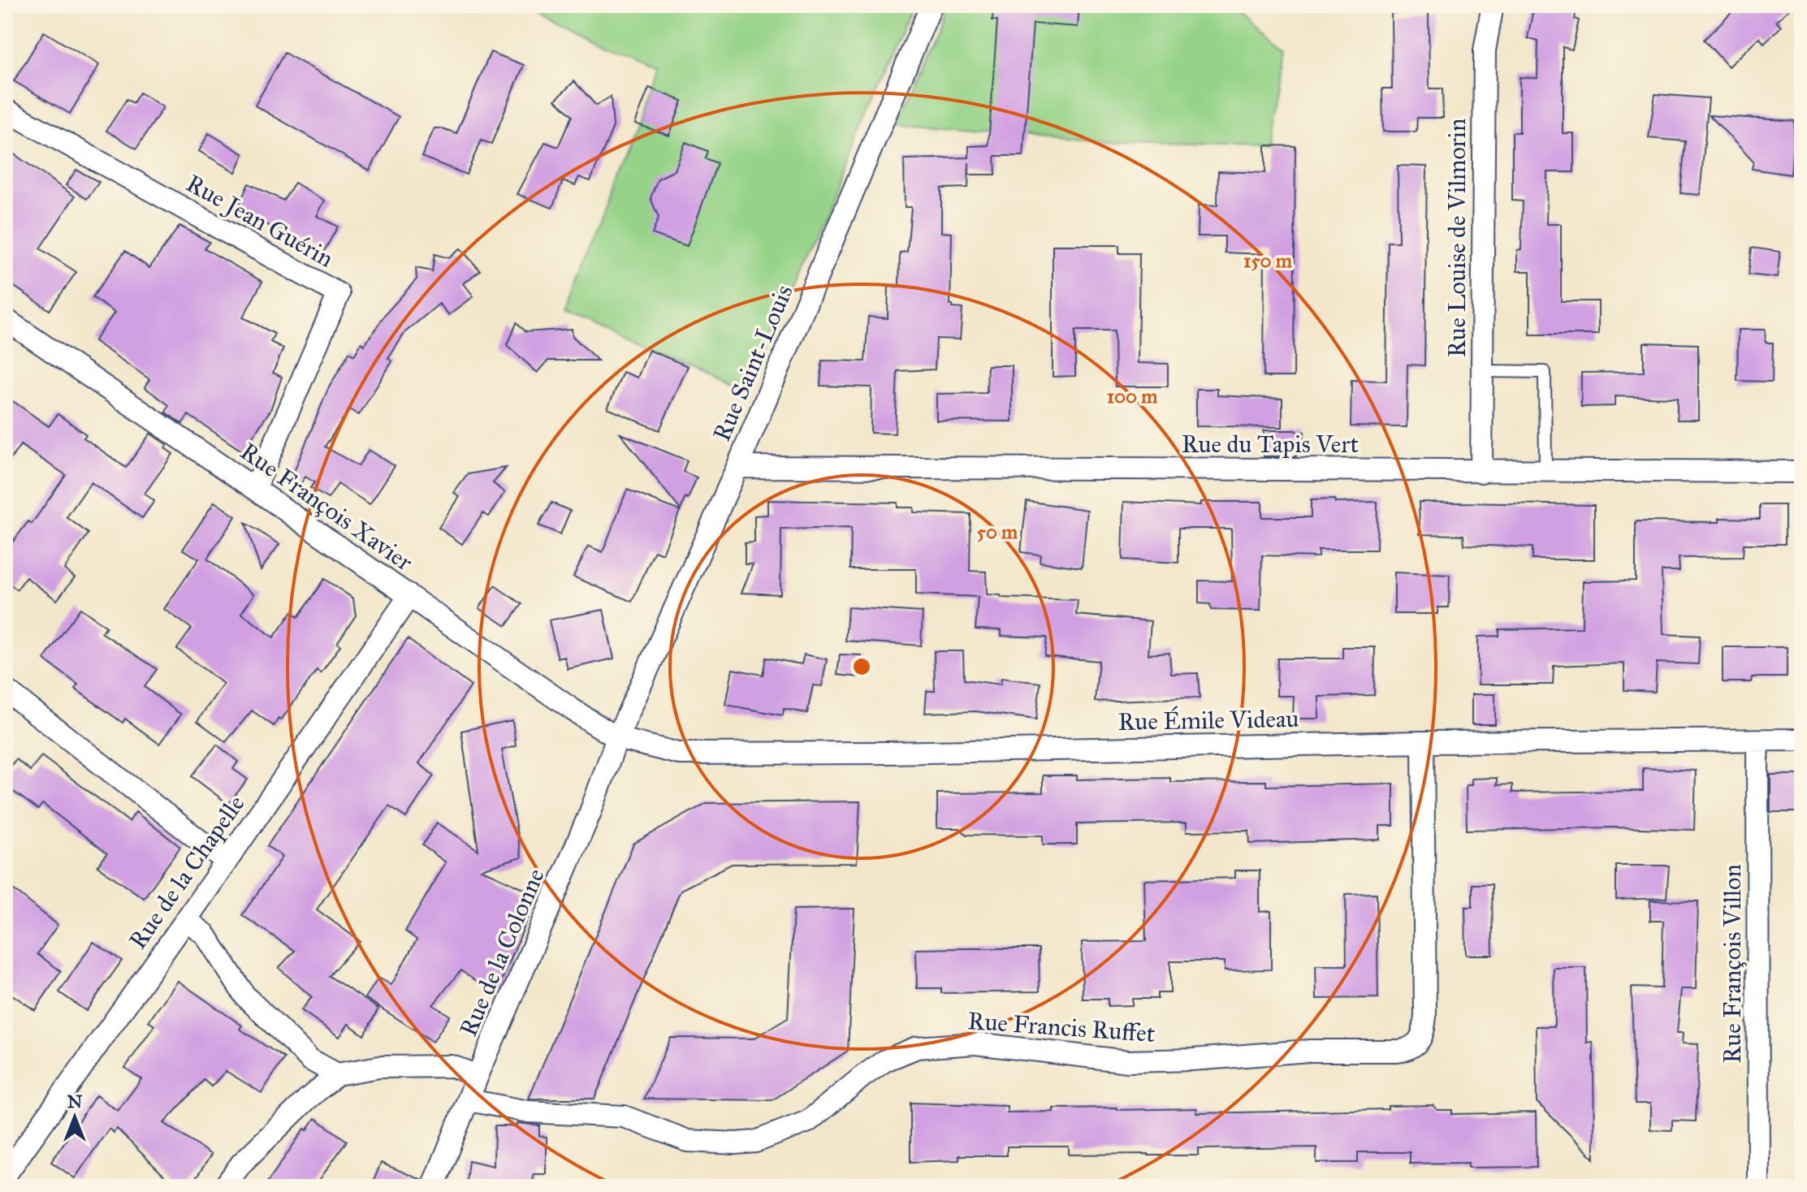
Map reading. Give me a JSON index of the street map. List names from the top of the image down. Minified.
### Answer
{"streets":{"street":["Rue Jean Guérin","Rue Louise de Vilmorin","Rue Saint-Louis","Rue du Tapis Vert","Rue François Xavier","Rue Émile Videau","Rue de la Chapelle","Rue de la Colonne","Rue François Villon","Rue Francis Ruffet"]},"crossings":[["Rue Jean Guérin","Rue François Xavier"],["Rue Louise de Vilmorin","Rue du Tapis Vert"],["Rue Saint-Louis","Rue du Tapis Vert"],["Rue Saint-Louis","Rue François Xavier"],["Rue Saint-Louis","Rue Émile Videau"],["Rue Saint-Louis","Rue de la Colonne"],["Rue François Xavier","Rue Émile Videau"],["Rue François Xavier","Rue de la Chapelle"],["Rue François Xavier","Rue de la Colonne"],["Rue Émile Videau","Rue de la Colonne"],["Rue Émile Videau","Rue François Villon"],["Rue Émile Videau","Rue Francis Ruffet"],["Rue de la Colonne","Rue Francis Ruffet"]],"north":"top","rings":["150 m","100 m","50 m"]}
